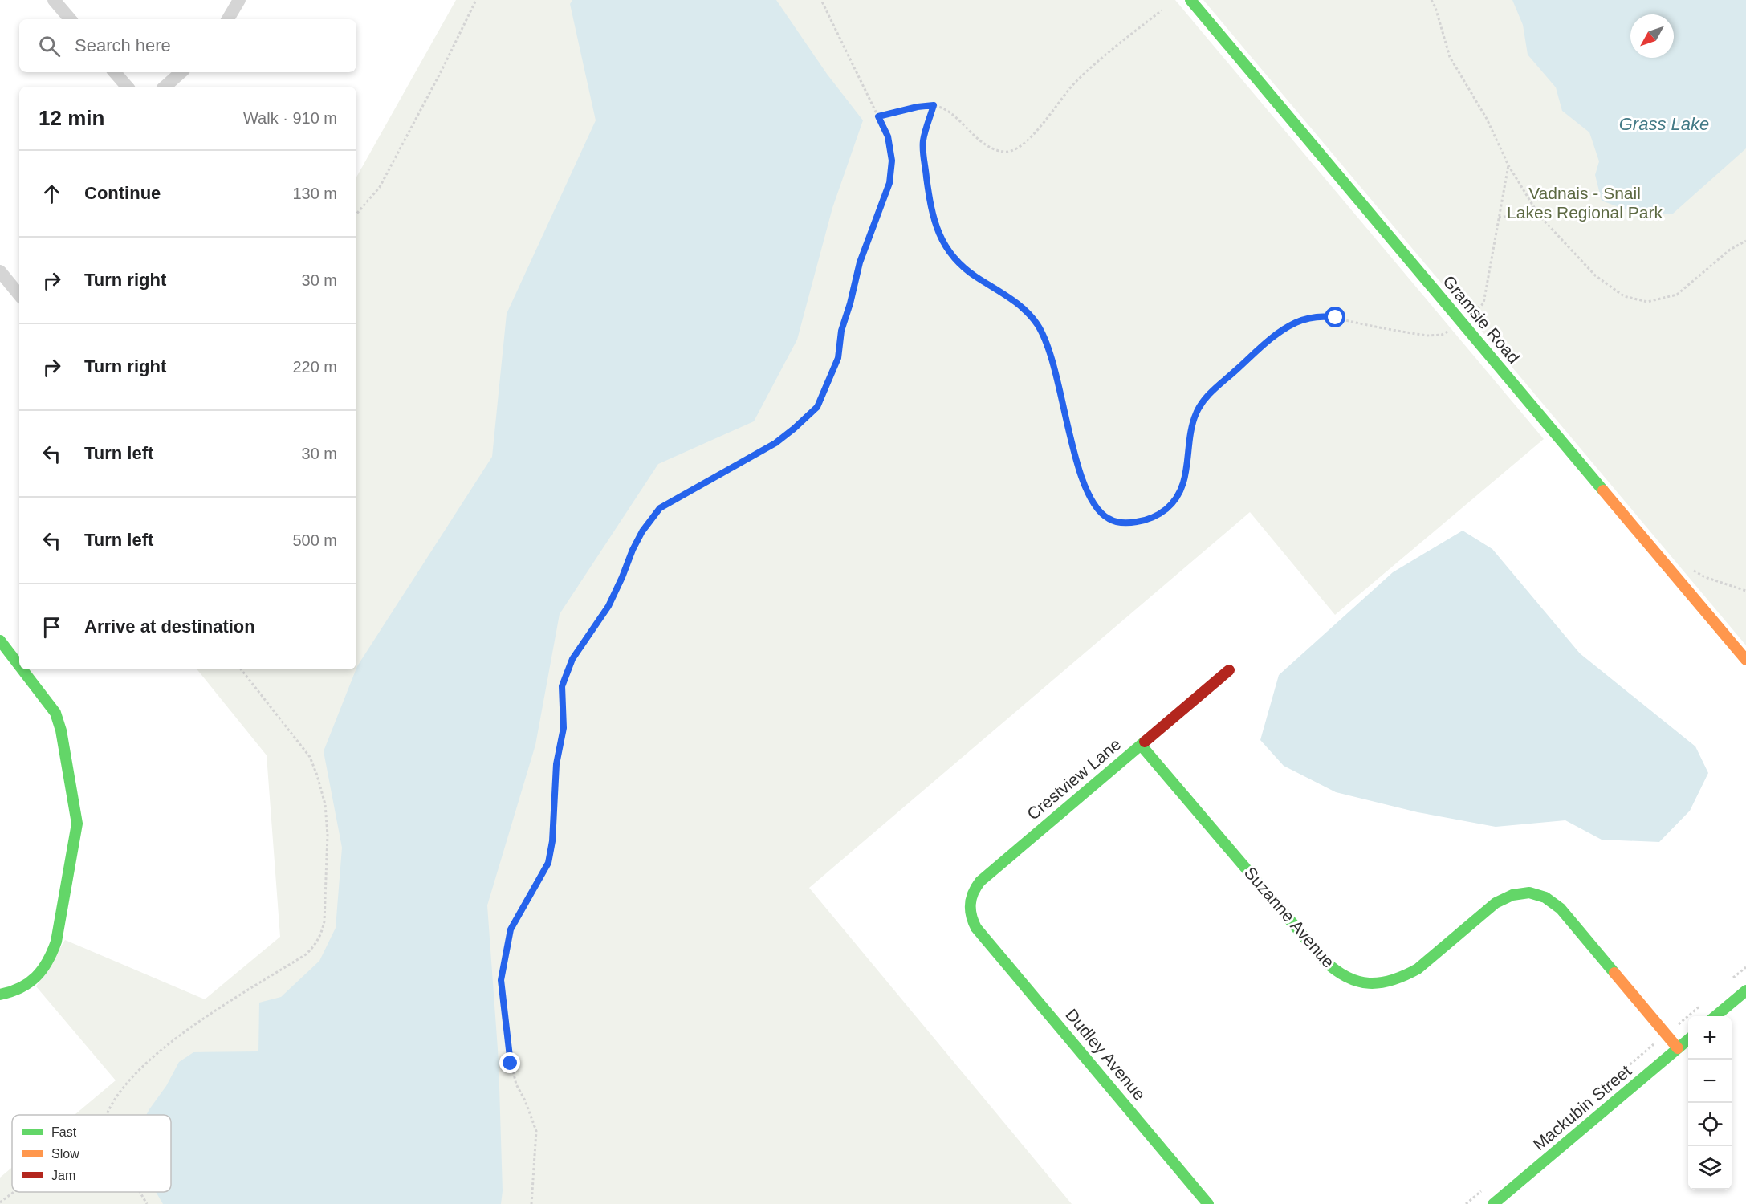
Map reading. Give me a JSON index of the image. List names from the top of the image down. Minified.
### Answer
{"streets":{"street":["Gramsie Road","Crestview Lane","Suzanne Avenue","Dudley Avenue","Mackubin Street"]},"crossings":[["Crestview Lane","Suzanne Avenue"],["Crestview Lane","Dudley Avenue"],["Suzanne Avenue","Mackubin Street"]],"water":["Grass Lake"],"parks":["Vadnais - Snail Lakes Regional Park"],"legend":["Fast","Slow","Jam"],"north":"bottom left","page":{"search":"Search here","heading":["12 min","Walk · 910 m"],"list":[["Continue","130 m"],["Turn right","30 m"],["Turn right","220 m"],["Turn left","30 m"],["Turn left","500 m"],"Arrive at destination"],"map_buttons":["+","−"]}}
